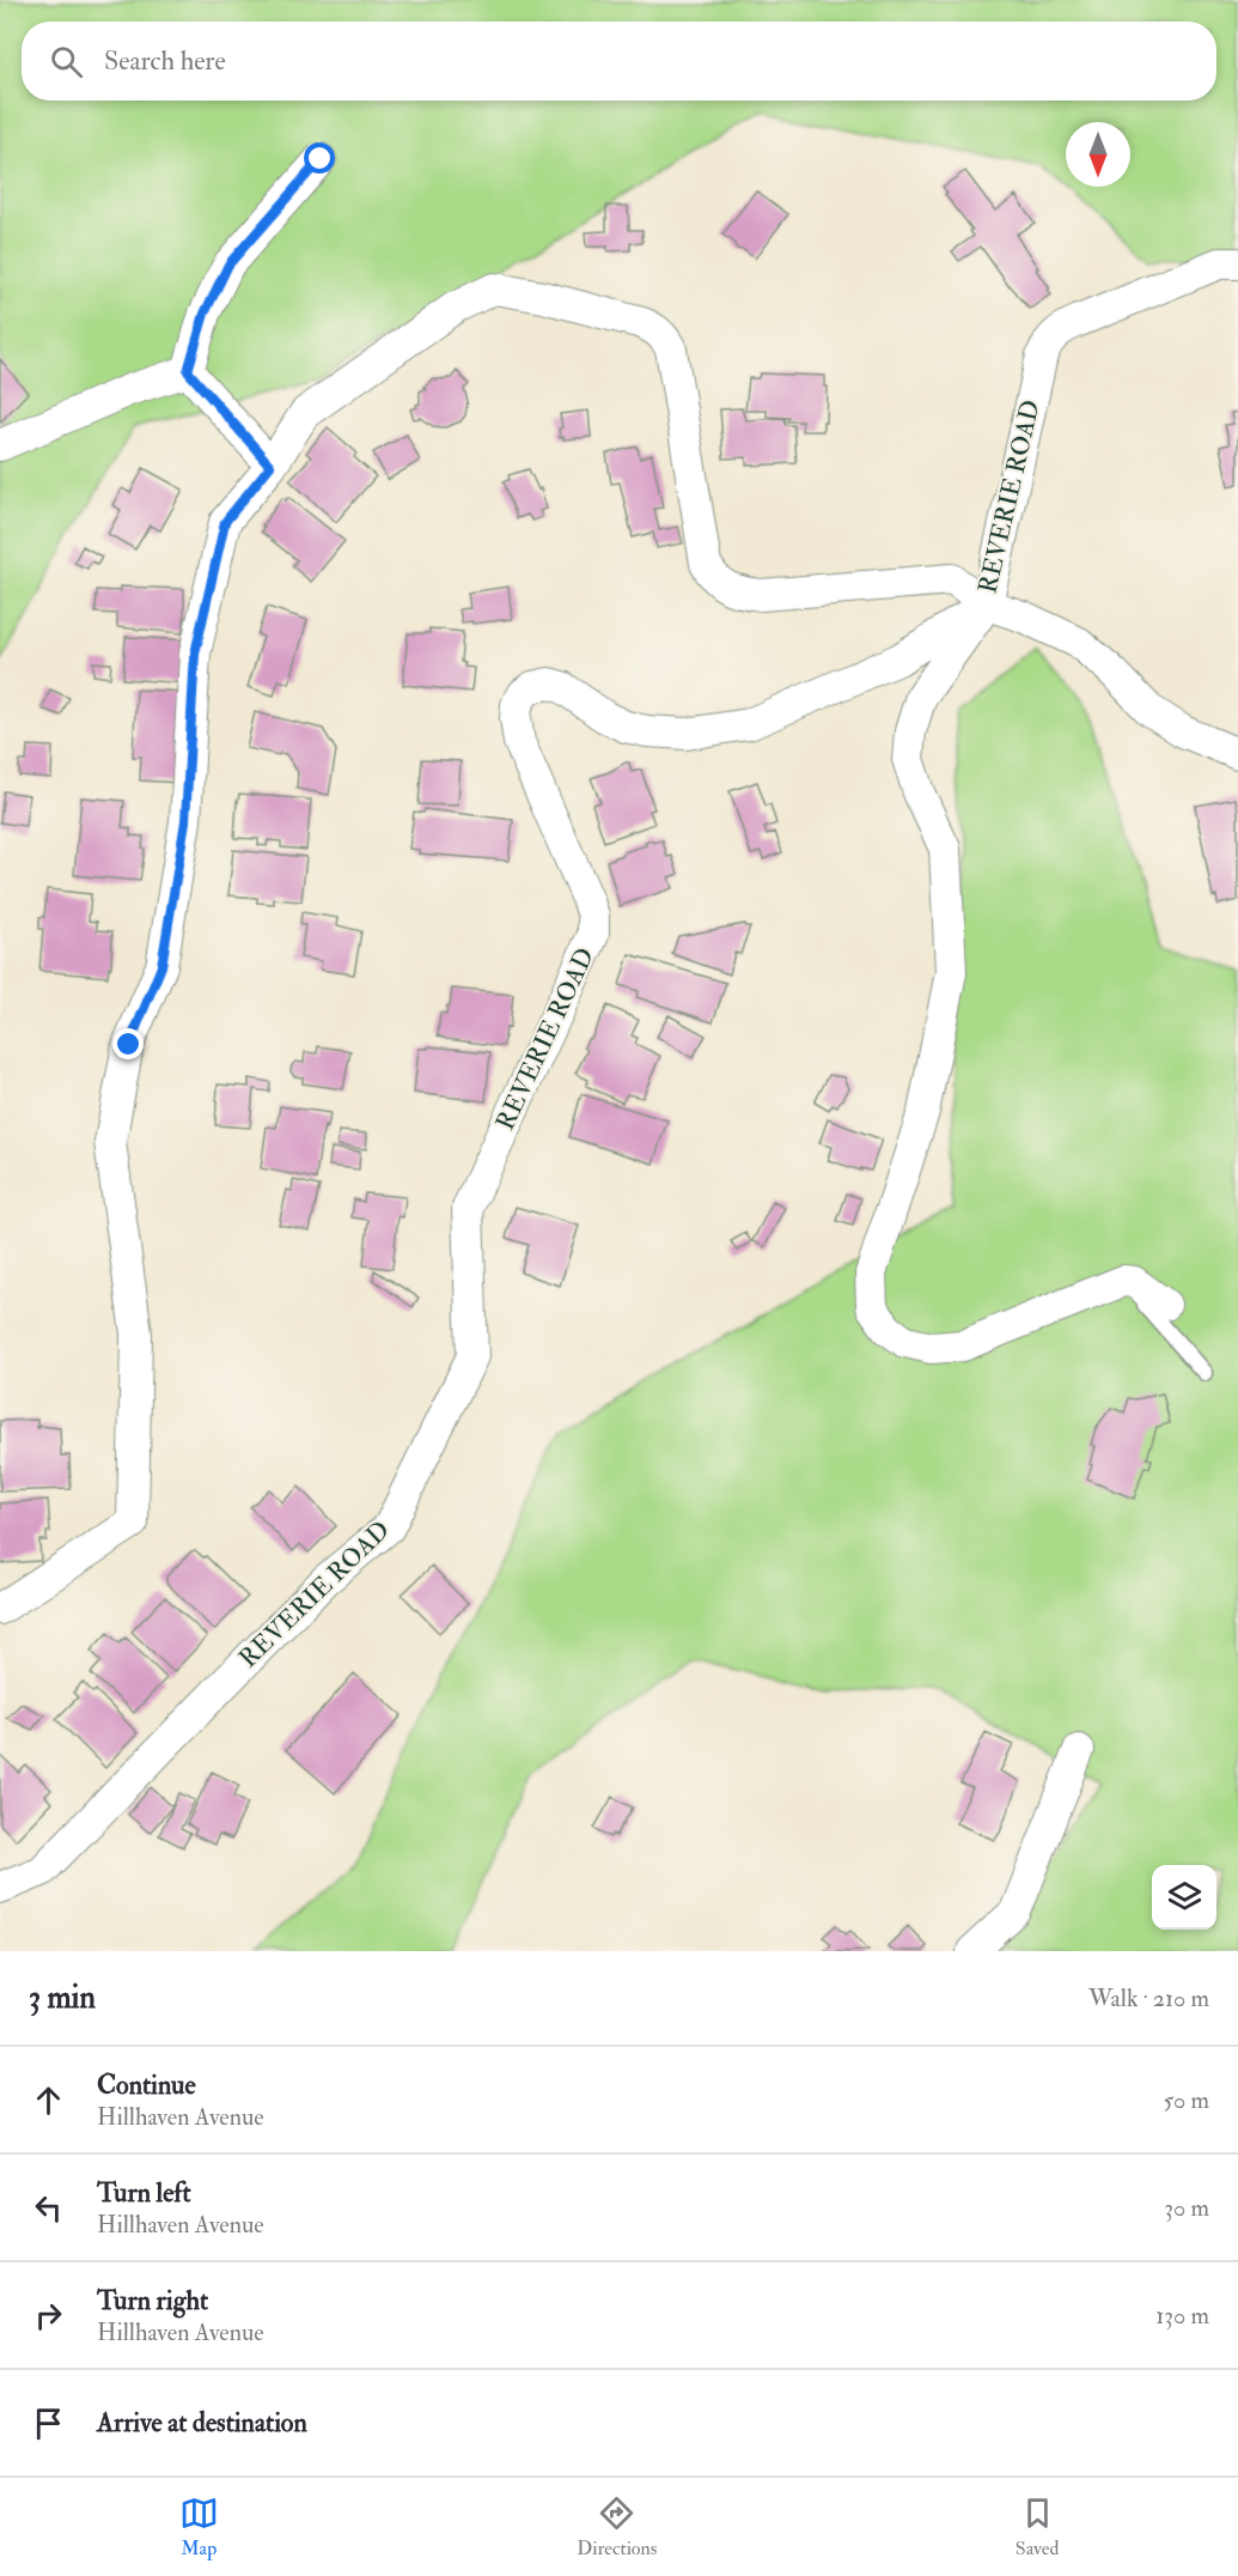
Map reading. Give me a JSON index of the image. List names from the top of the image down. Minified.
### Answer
{"streets":{"street":["REVERIE ROAD"]},"north":"bottom","page":{"search":"Search here","heading":["3 min","Walk · 210 m"],"list":[["Continue","Hillhaven Avenue","50 m"],["Turn left","Hillhaven Avenue","30 m"],["Turn right","Hillhaven Avenue","130 m"],"Arrive at destination"],"nav":["Map","Directions","Saved"]}}
